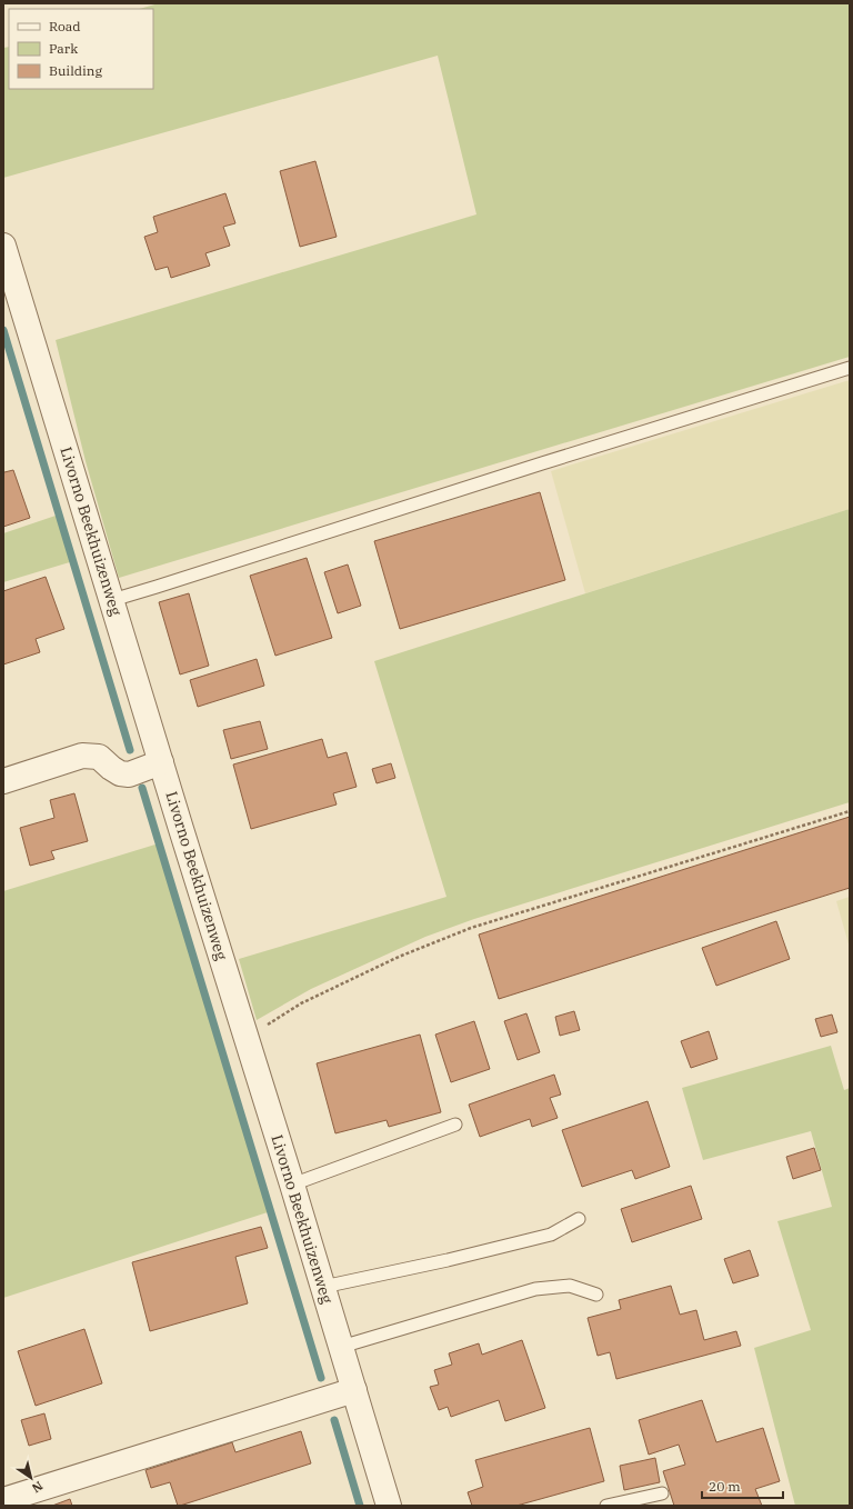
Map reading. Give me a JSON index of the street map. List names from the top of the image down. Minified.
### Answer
{"streets":{"street":["Livorno Beekhuizenweg"]},"legend":["Road","Park","Building"],"scale_bar":"20 m","north":"bottom right"}
